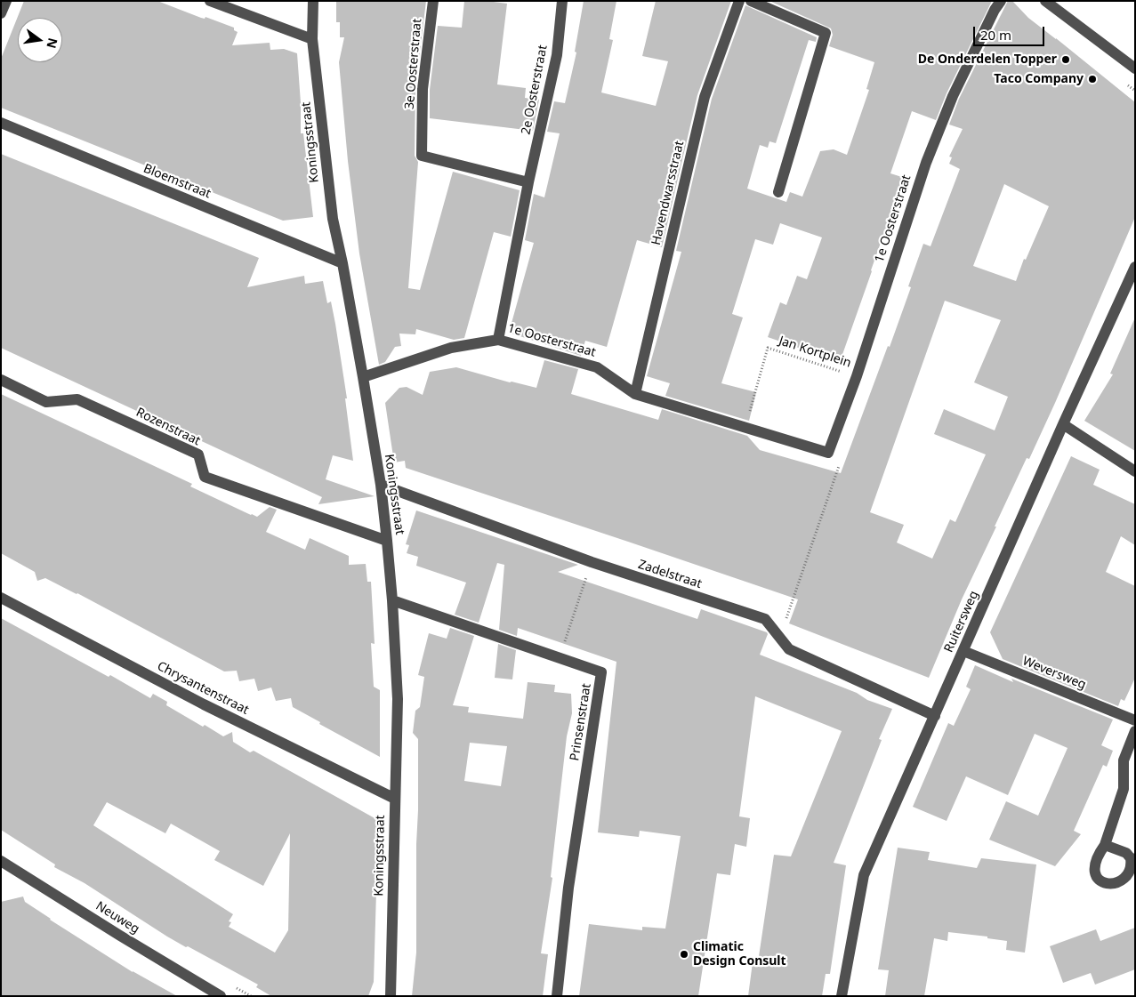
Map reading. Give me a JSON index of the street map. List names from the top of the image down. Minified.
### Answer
{"streets":{"street":["3e Oosterstraat","2e Oosterstraat","Koningsstraat","Bloemstraat","Havendwarsstraat","1e Oosterstraat","Rozenstraat","Zadelstraat","Ruitersweg","Weversweg","Chrysantenstraat","Prinsenstraat","Neuweg"],"path":["Jan Kortplein"]},"crossings":[["3e Oosterstraat","2e Oosterstraat"],["2e Oosterstraat","1e Oosterstraat"],["Koningsstraat","Bloemstraat"],["Koningsstraat","1e Oosterstraat"],["Koningsstraat","Rozenstraat"],["Koningsstraat","Zadelstraat"],["Koningsstraat","Chrysantenstraat"],["Koningsstraat","Prinsenstraat"],["Havendwarsstraat","1e Oosterstraat"],["1e Oosterstraat","Jan Kortplein"],["Zadelstraat","Ruitersweg"],["Ruitersweg","Weversweg"]],"places":["De Onderdelen Topper","Taco Company","Climatic Design Consult"],"scale_bar":"20 m","north":"right"}
